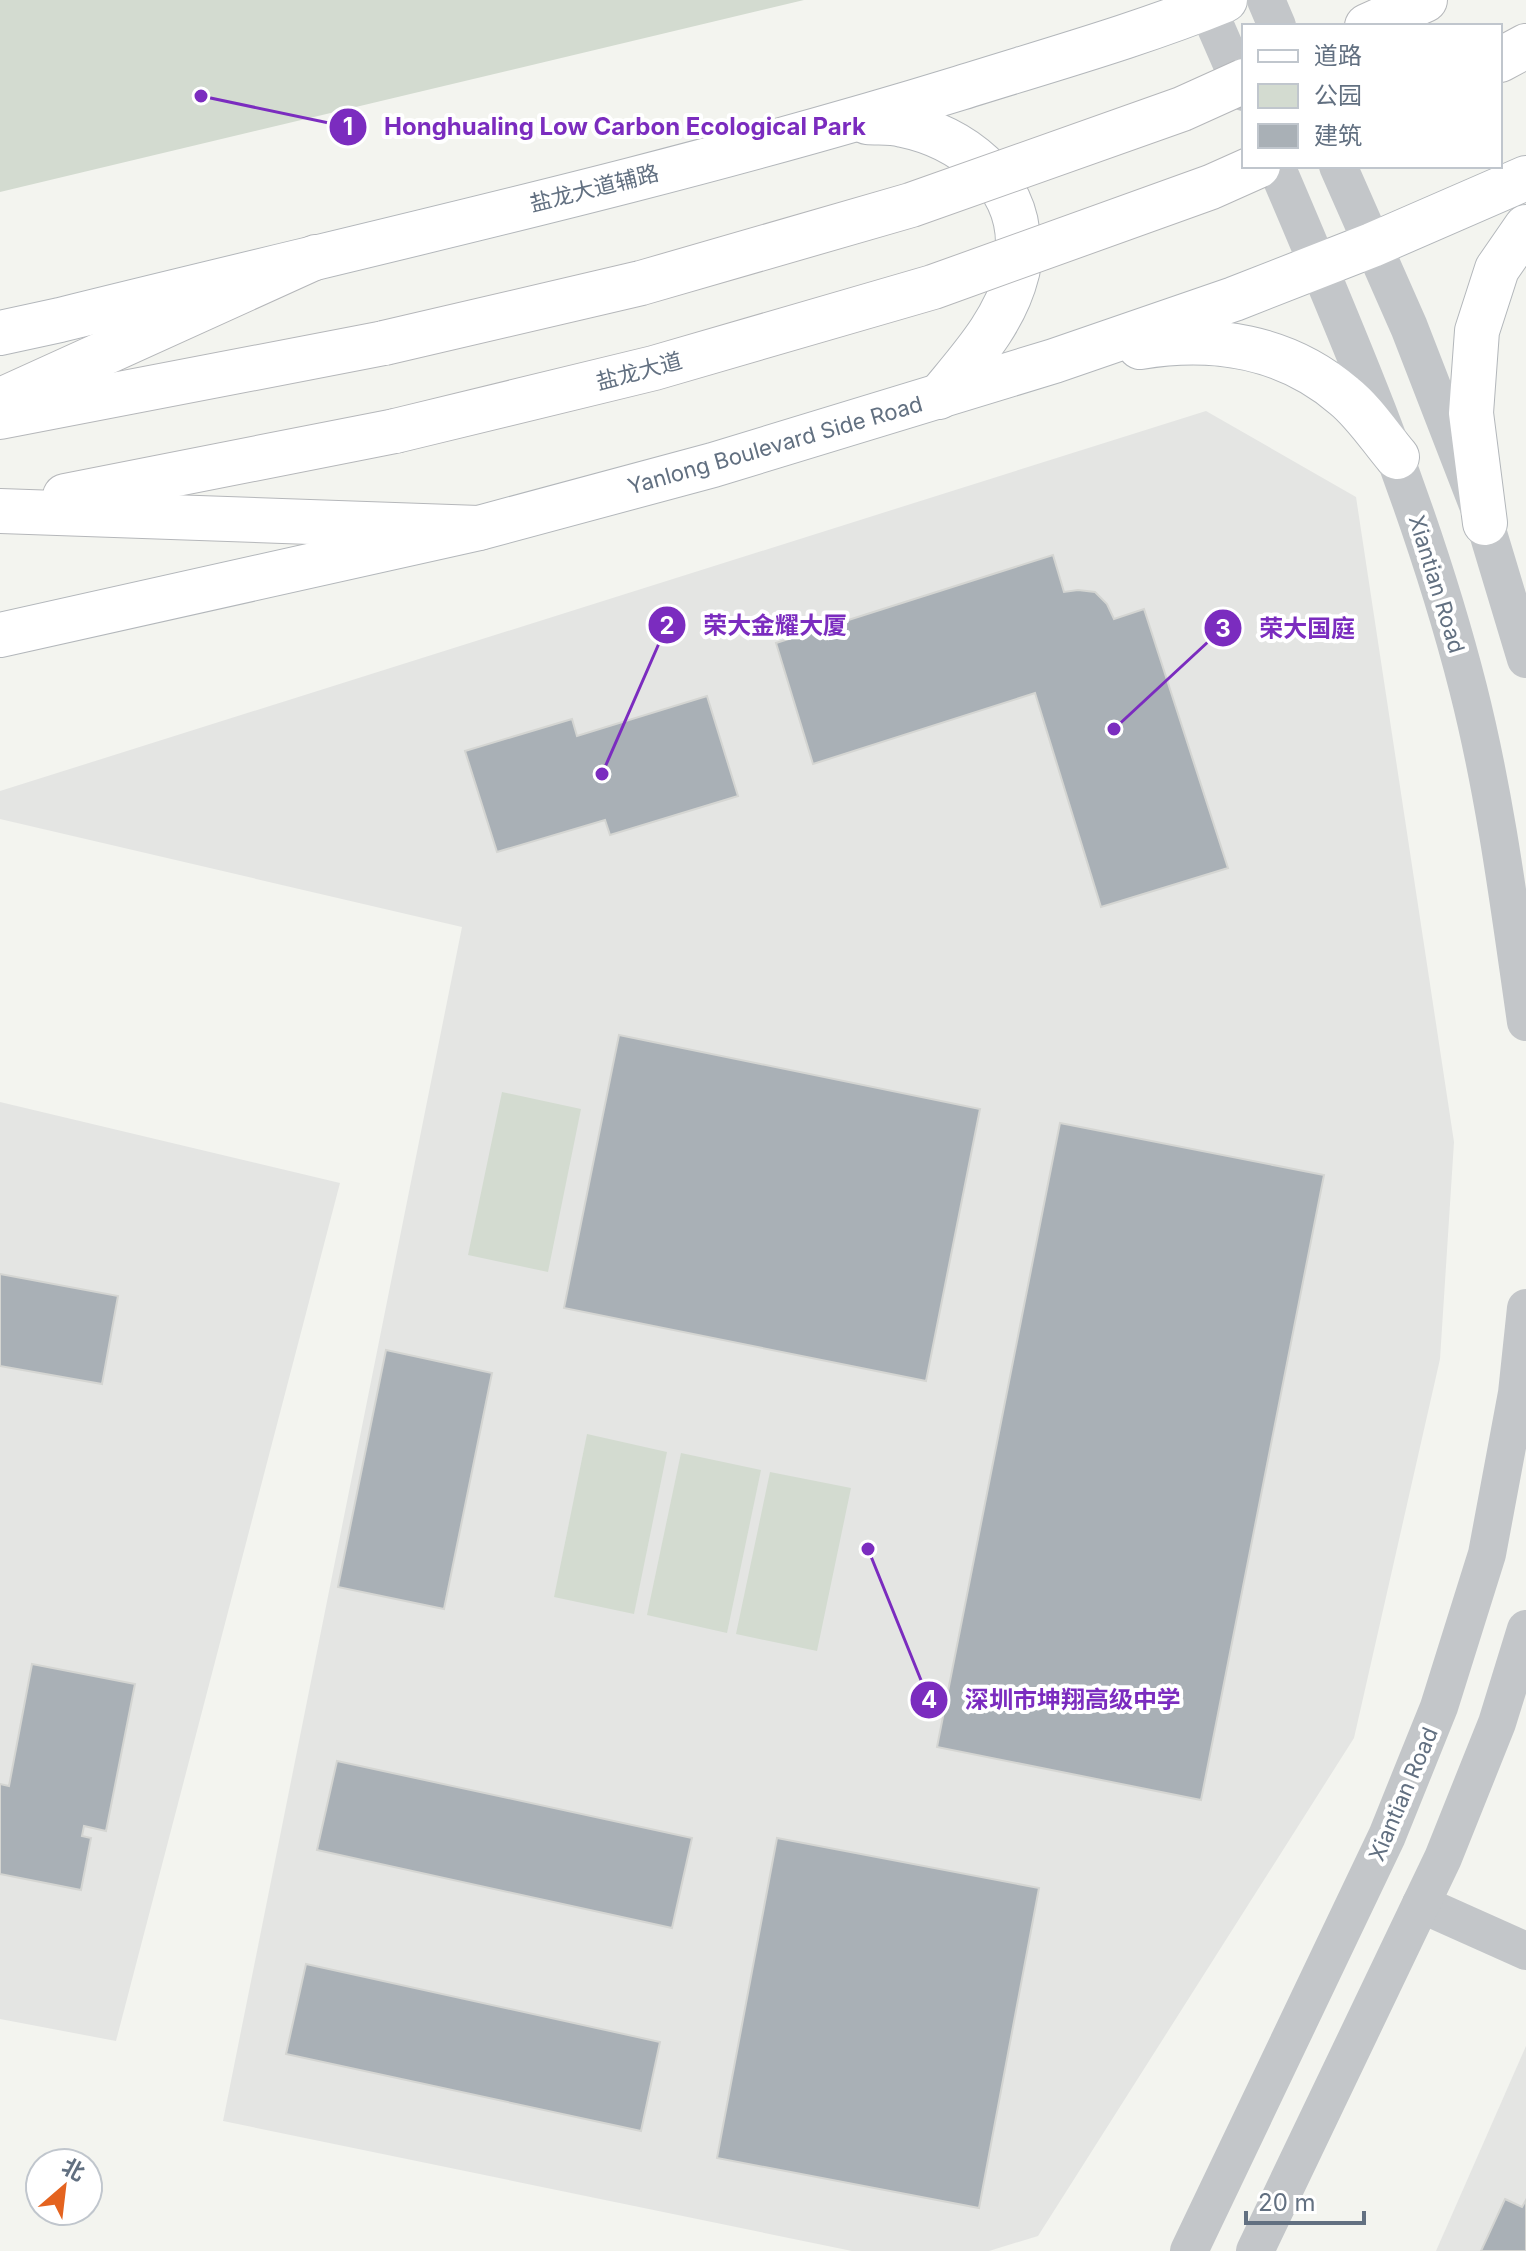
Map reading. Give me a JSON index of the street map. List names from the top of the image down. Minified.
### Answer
{"streets":{"main road":["盐龙大道辅路","盐龙大道","Yanlong Boulevard Side Road"],"street":["Xiantian Road"]},"crossings":[["Yanlong Boulevard Side Road","Xiantian Road"]],"places":["Honghualing Low Carbon Ecological Park","荣大国庭","荣大金耀大厦","深圳市坤翔高级中学"],"legend":["道路","公园","建筑"],"scale_bar":"20 m","north":"top right"}
